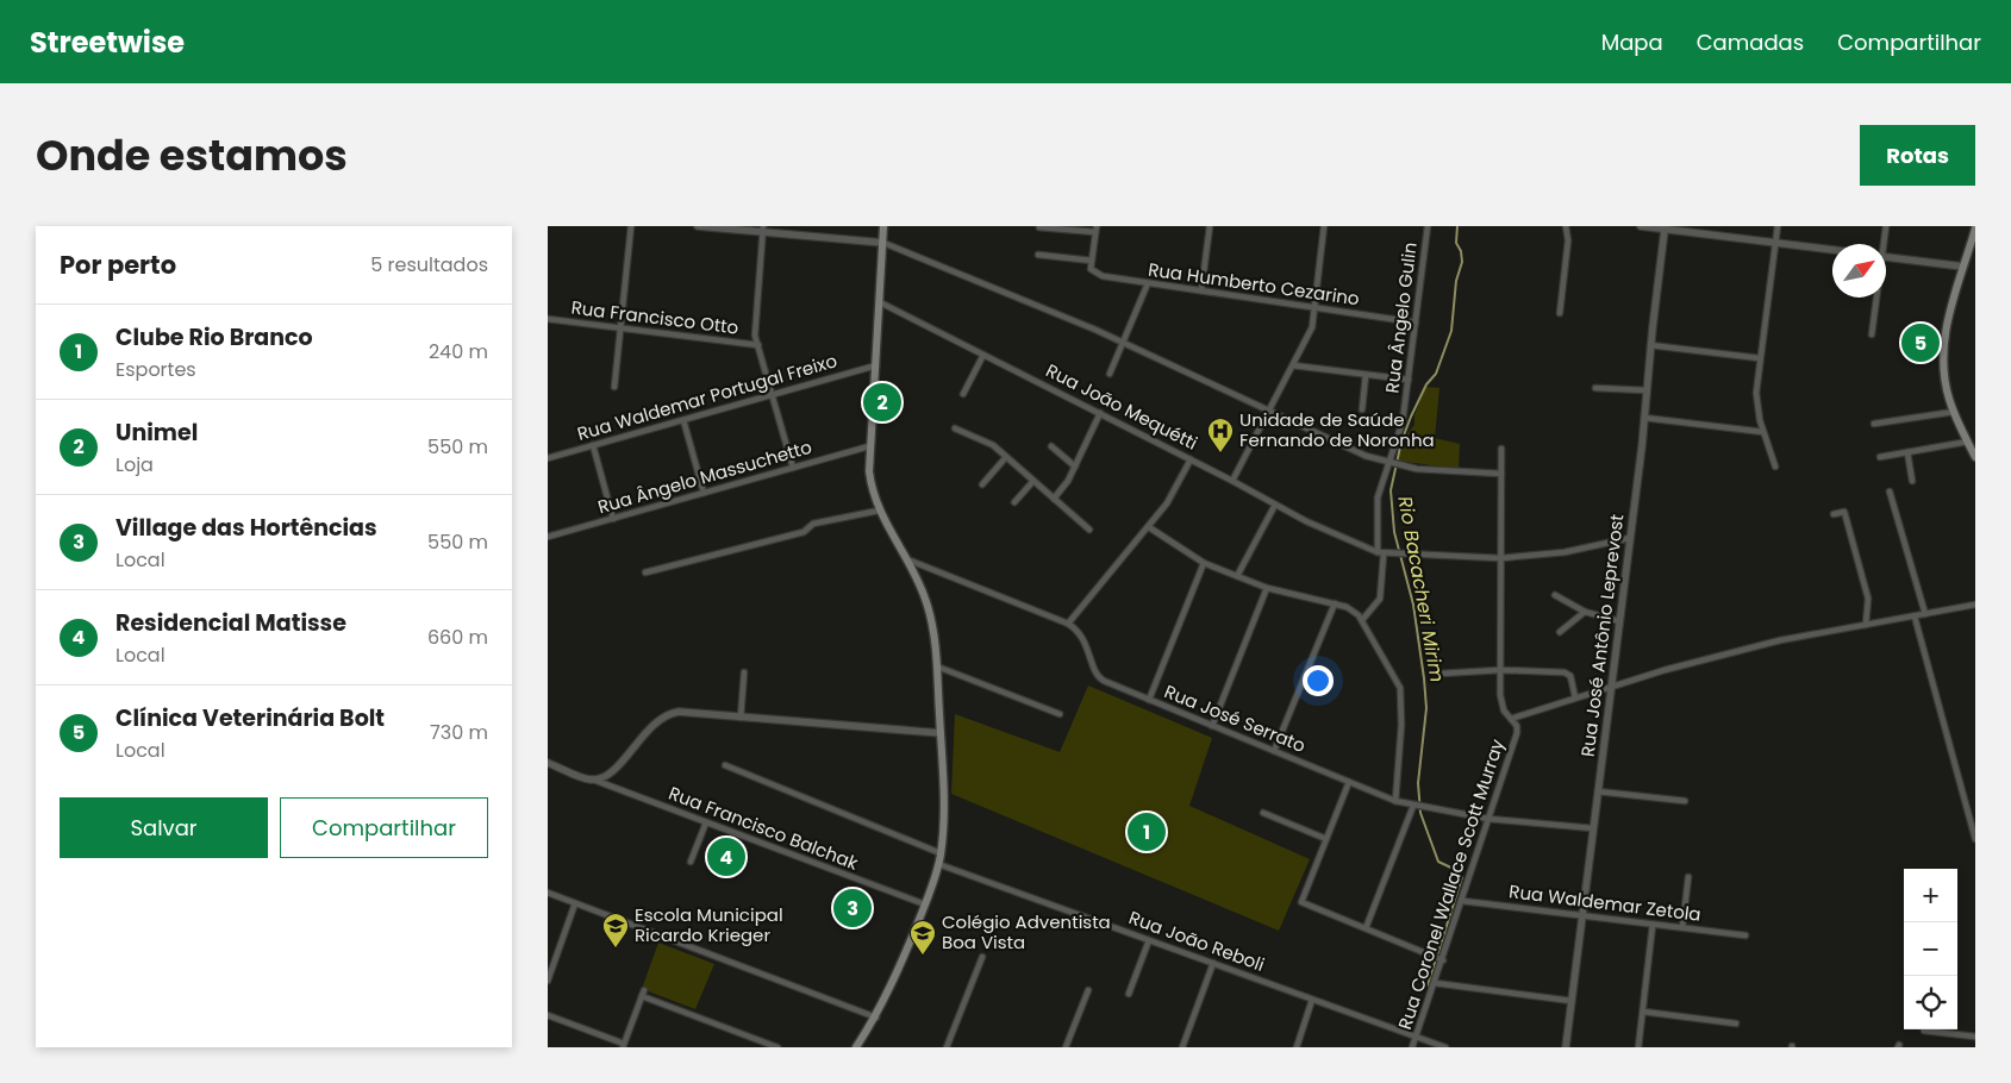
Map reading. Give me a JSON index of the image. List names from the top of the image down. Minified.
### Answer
{"streets":{"street":["Rua Humberto Cezarino","Rua Francisco Otto","Rua Ângelo Gulin","Rua Waldemar Portugal Freixo","Rua João Mequétti","Rua Ângelo Massuchetto","Rua José Antônio Leprevost","Rua José Serrato","Rua Francisco Balchak","Rua Coronel Wallace Scott Murray","Rua Waldemar Zetola","Rua João Reboli"]},"crossings":[["Rua Humberto Cezarino","Rua Ângelo Gulin"],["Rua Ângelo Gulin","Rua João Mequétti"],["Rua João Mequétti","Rua José Antônio Leprevost"],["Rua João Mequétti","Rua Coronel Wallace Scott Murray"],["Rua José Antônio Leprevost","Rua José Serrato"],["Rua José Antônio Leprevost","Rua Waldemar Zetola"],["Rua José Serrato","Rua Coronel Wallace Scott Murray"],["Rua Coronel Wallace Scott Murray","Rua Waldemar Zetola"],["Rua Coronel Wallace Scott Murray","Rua João Reboli"]],"water":["Rio Bacacheri Mirim"],"places":{"hospital":["Unidade de Saúde Fernando de Noronha"],"school or university":["Escola Municipal Ricardo Krieger","Colégio Adventista Boa Vista"]},"north":"top right","page":{"header":"Streetwise","nav":["Mapa","Camadas","Compartilhar"],"title":"Onde estamos","buttons":["Rotas",["Salvar","Compartilhar"]],"heading":["Por perto","5 resultados"],"list":[{"mark":"1","name":"Clube Rio Branco","note":"Esportes","value":"240 m"},{"mark":"2","name":"Unimel","note":"Loja","value":"550 m"},{"mark":"3","name":"Village das Hortências","note":"Local","value":"550 m"},{"mark":"4","name":"Residencial Matisse","note":"Local","value":"660 m"},{"mark":"5","name":"Clínica Veterinária Bolt","note":"Local","value":"730 m"}],"pins":["5","2","1","4","3"],"map_buttons":["+","−"]}}
